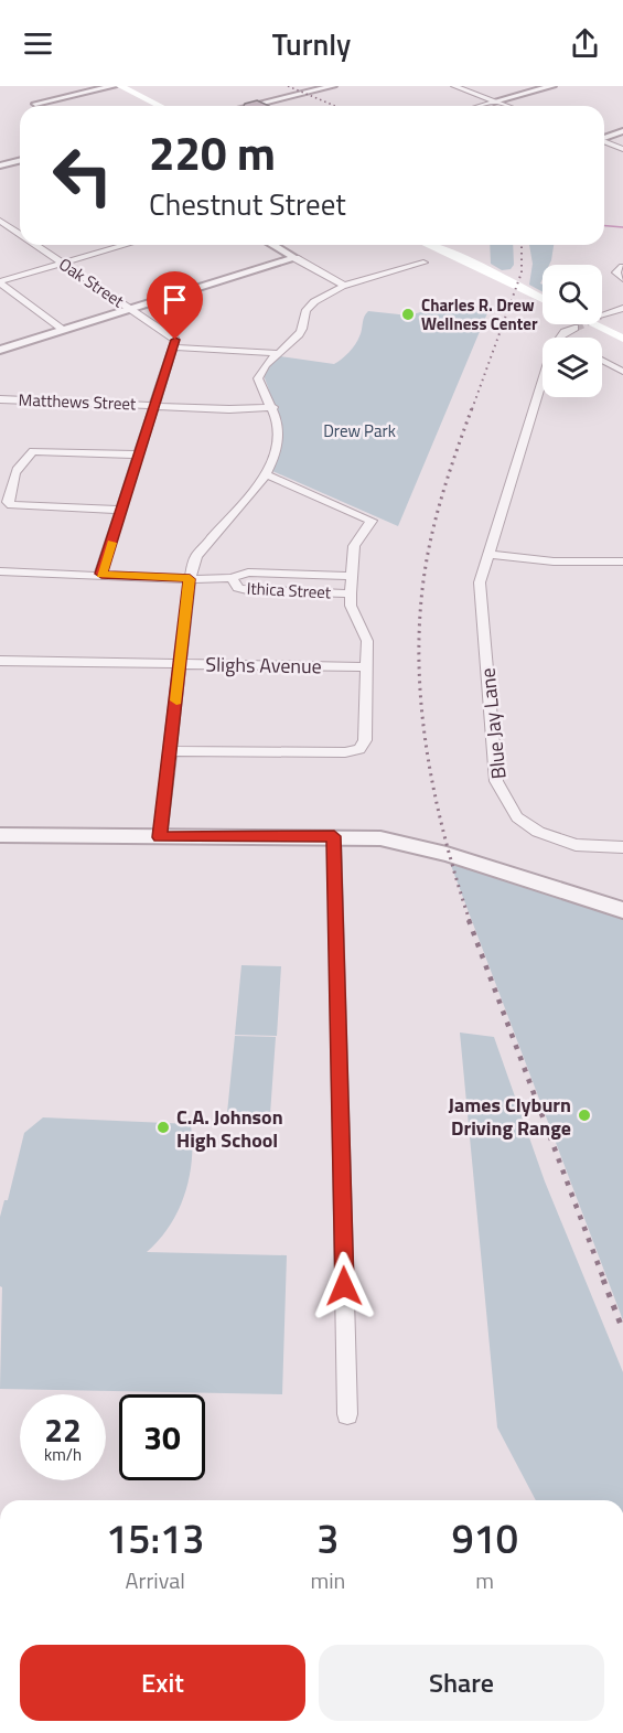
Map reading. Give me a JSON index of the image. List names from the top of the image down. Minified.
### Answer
{"streets":{"street":["Oak Street","Matthews Street","Ithica Street","Slighs Avenue","Blue Jay Lane"]},"parks":["Drew Park"],"places":["Charles R. Drew Wellness Center","James Clyburn Driving Range","C.A. Johnson High School"],"page":{"header":"Turnly","turn":["220 m","Chestnut Street"],"speed":"22 km/h","limit":"30","eta":["15:13","Arrival","3","min","910","m"],"buttons":["Exit","Share"]}}
